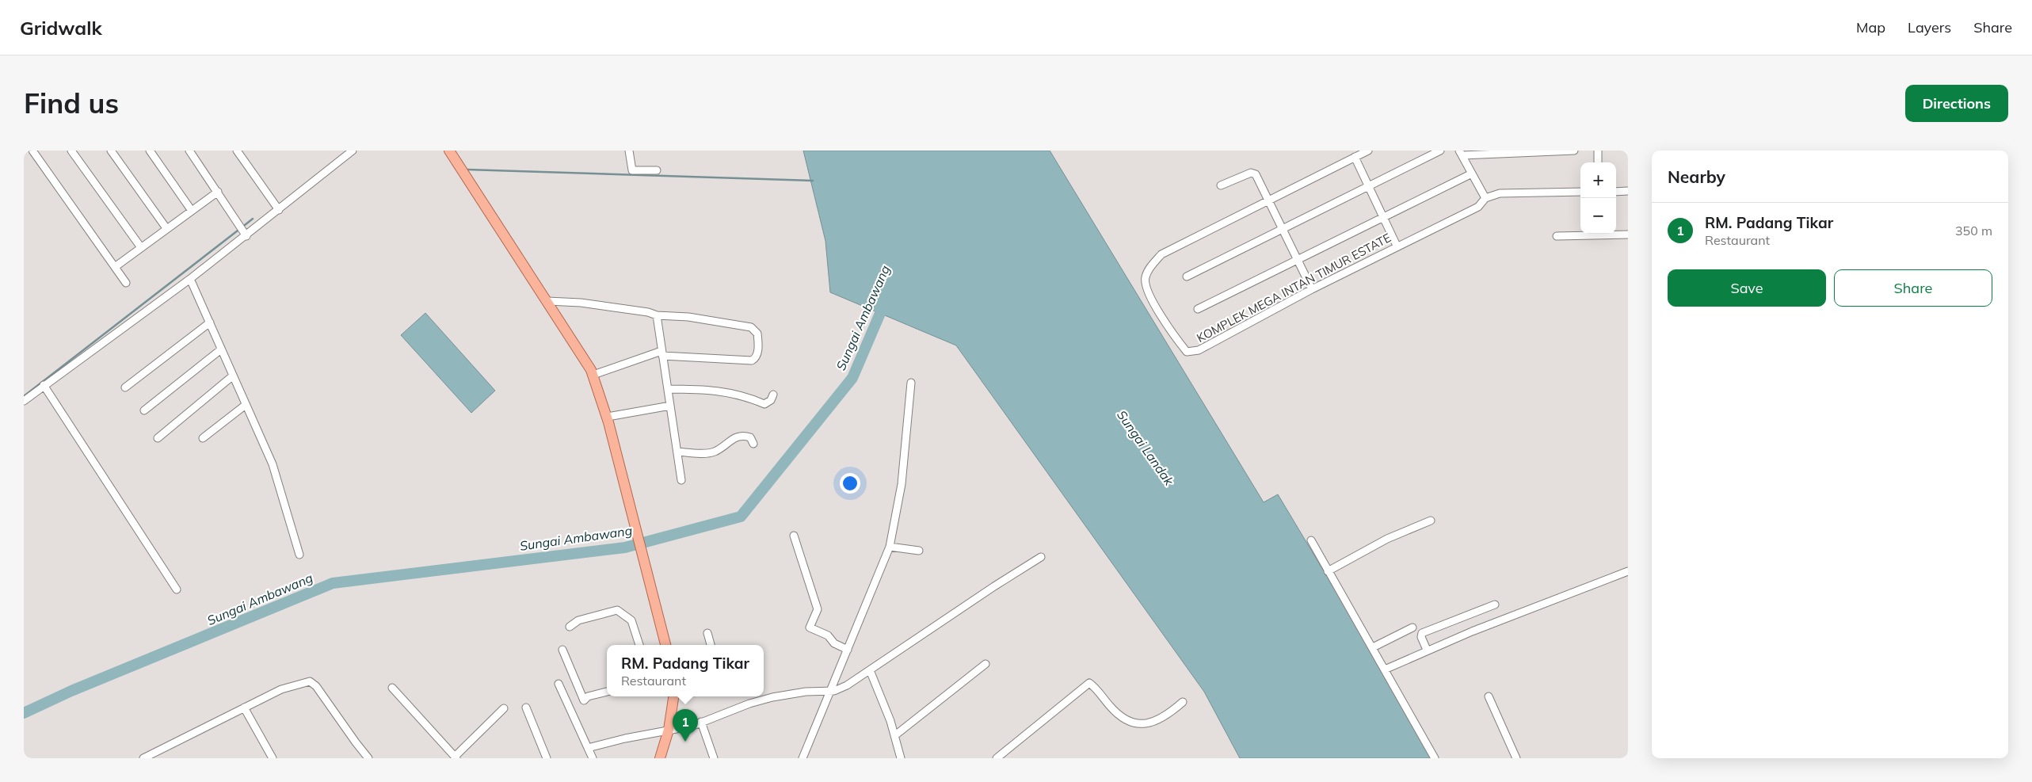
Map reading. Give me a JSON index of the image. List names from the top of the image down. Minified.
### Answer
{"streets":{"street":["KOMPLEK MEGA INTAN TIMUR ESTATE"]},"water":["Sungai Ambawang","Sungai Landak"],"page":{"header":"Gridwalk","nav":["Map","Layers","Share"],"buttons":["Directions",["Save","Share"]],"title":"Find us","heading":"Nearby","map_buttons":["+","−"],"list":[{"mark":"1","name":"RM. Padang Tikar","note":"Restaurant","value":"350 m"}],"popup":["RM. Padang Tikar","Restaurant"],"pins":"1"}}
